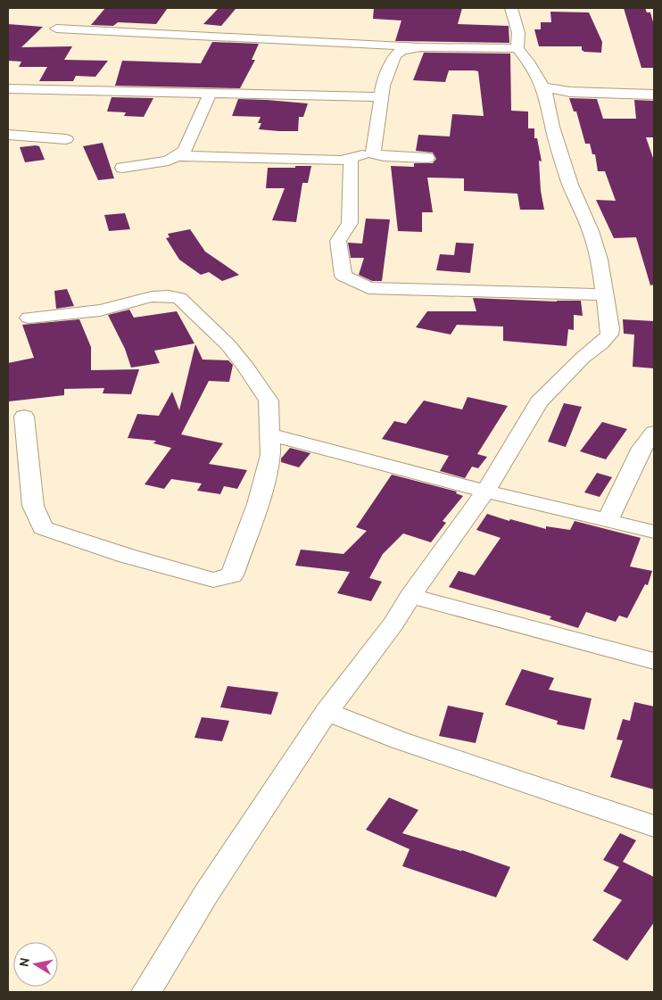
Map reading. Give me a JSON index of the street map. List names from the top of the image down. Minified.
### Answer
{"north":"left"}
